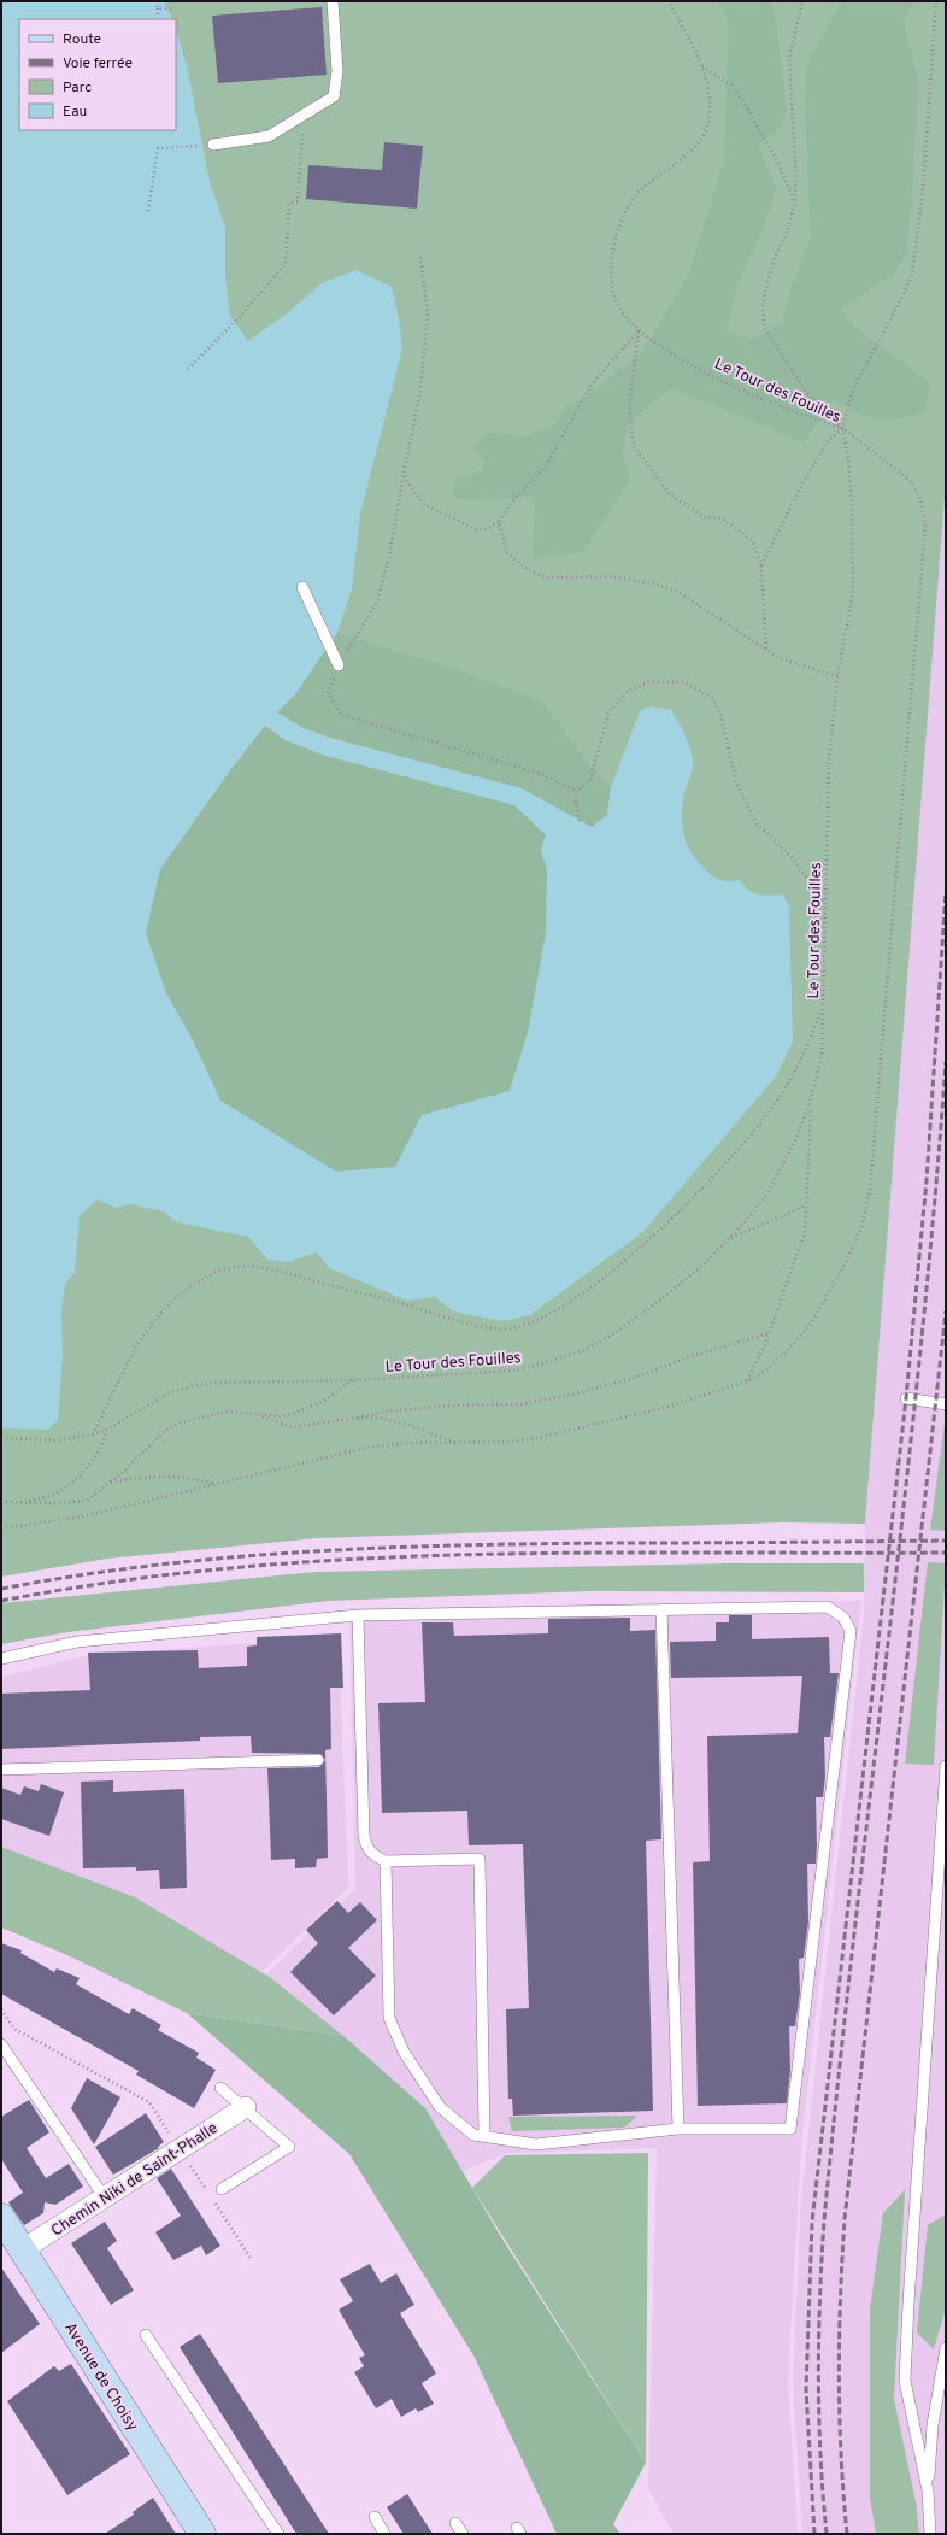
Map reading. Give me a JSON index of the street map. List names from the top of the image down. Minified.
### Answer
{"streets":{"main road":["Avenue de Choisy"],"street":["Chemin Niki de Saint-Phalle"],"path":["Le Tour des Fouilles"]},"crossings":[["Chemin Niki de Saint-Phalle","Avenue de Choisy"]],"legend":["Route","Voie ferrée","Parc","Eau"]}
